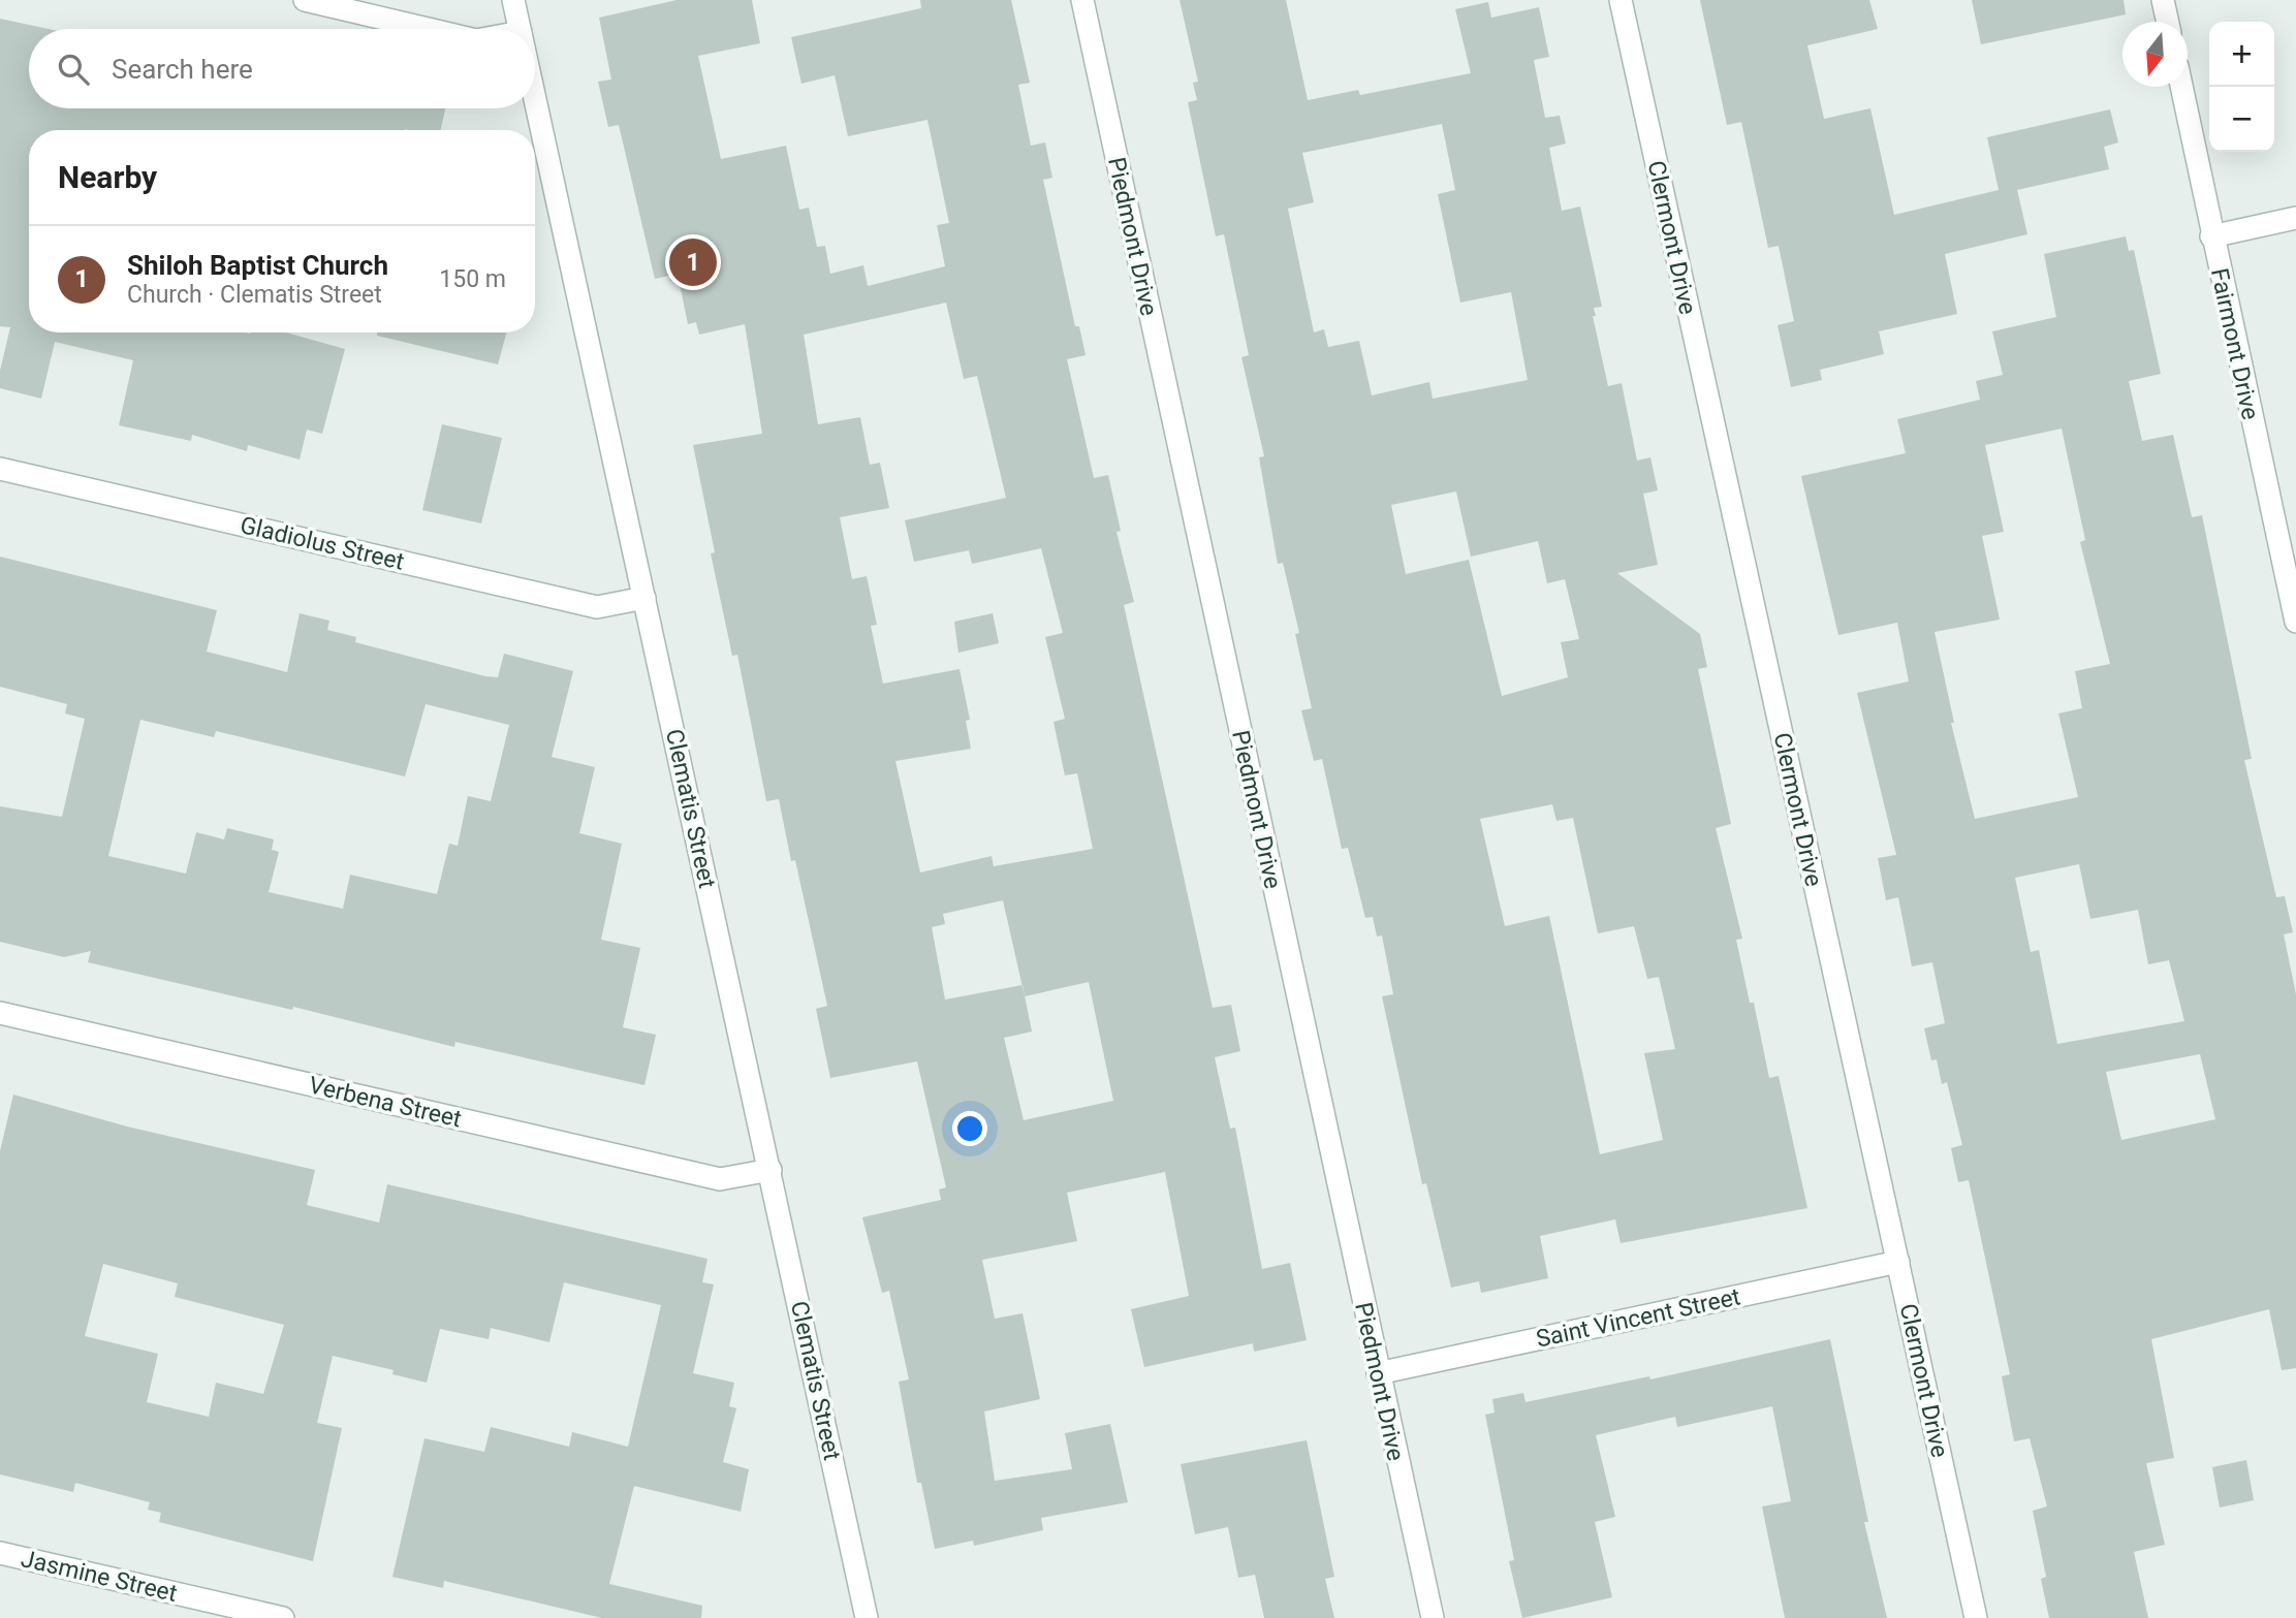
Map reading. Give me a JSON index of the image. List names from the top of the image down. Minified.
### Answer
{"streets":{"street":["Piedmont Drive","Clermont Drive","Fairmont Drive","Gladiolus Street","Clematis Street","Verbena Street","Saint Vincent Street","Jasmine Street"]},"crossings":[["Piedmont Drive","Saint Vincent Street"],["Clermont Drive","Saint Vincent Street"],["Gladiolus Street","Clematis Street"],["Clematis Street","Verbena Street"]],"north":"bottom","page":{"map_buttons":["+","−"],"search":"Search here","heading":"Nearby","list":[{"mark":"1","name":"Shiloh Baptist Church","note":"Church · Clematis Street","value":"150 m"}],"pins":"1"}}
